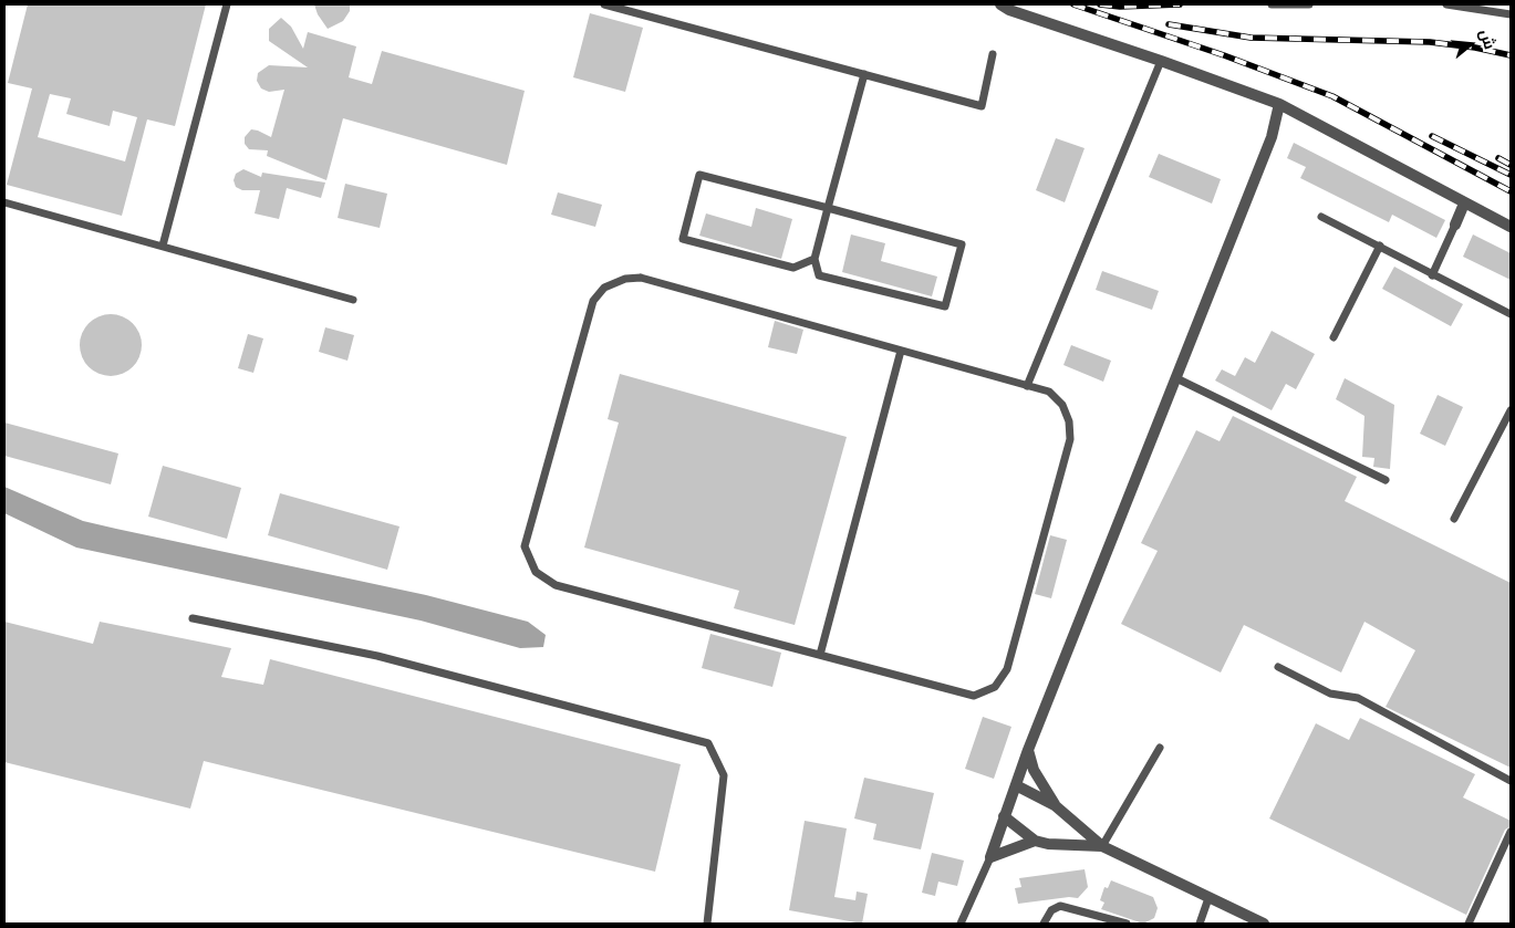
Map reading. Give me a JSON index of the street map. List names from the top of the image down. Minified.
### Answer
{"north":"right"}
